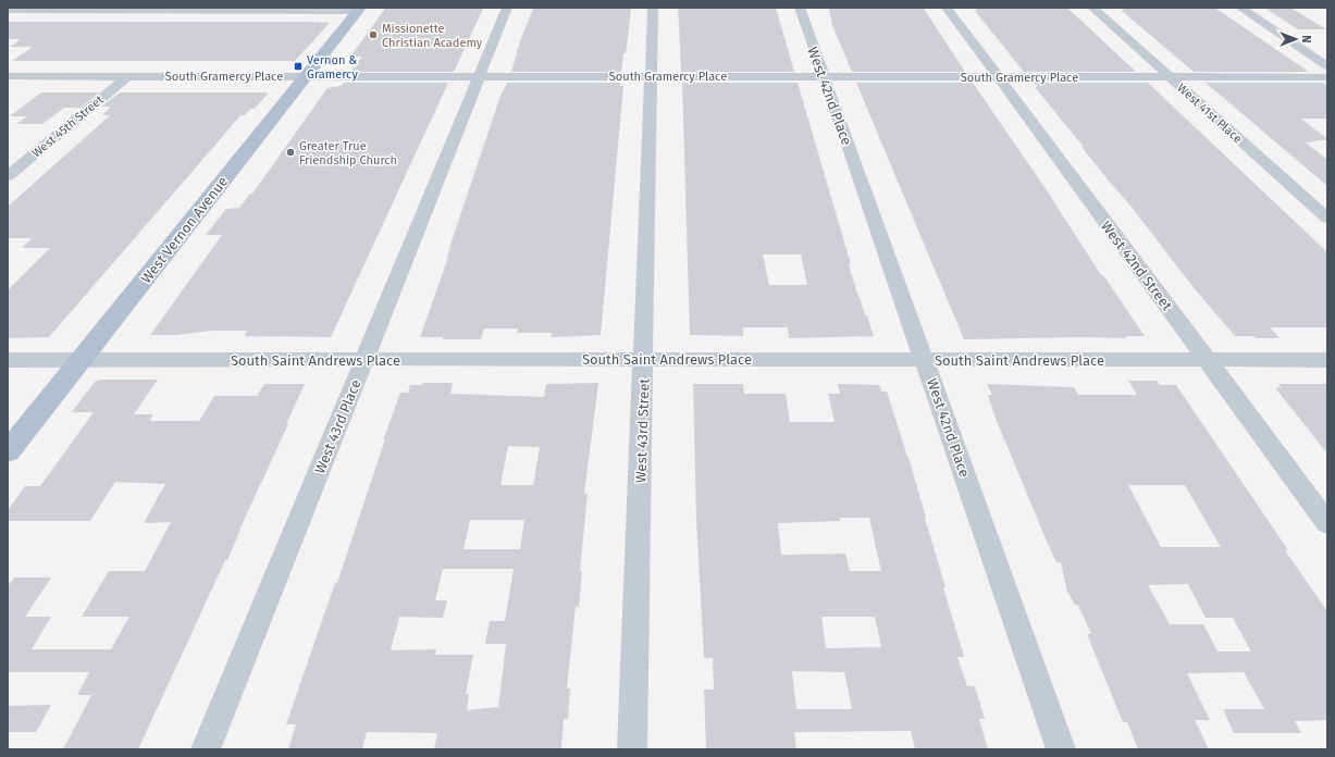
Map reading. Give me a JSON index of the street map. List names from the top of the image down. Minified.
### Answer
{"streets":{"main road":["West Vernon Avenue"],"street":["South Gramercy Place","West 42nd Place","West 41st Place","West 45th Street","West 42nd Street","South Saint Andrews Place","West 43rd Place","West 43rd Street"]},"crossings":[["South Gramercy Place","West 42nd Place"],["South Gramercy Place","West 41st Place"],["South Gramercy Place","West 45th Street"],["South Gramercy Place","West Vernon Avenue"],["South Gramercy Place","West 42nd Street"],["South Gramercy Place","West 43rd Place"],["South Gramercy Place","West 43rd Street"],["West 42nd Place","South Saint Andrews Place"],["West Vernon Avenue","South Saint Andrews Place"],["West 42nd Street","South Saint Andrews Place"],["South Saint Andrews Place","West 43rd Place"],["South Saint Andrews Place","West 43rd Street"]],"places":{"other":["Missionette Christian Academy","Greater True Friendship Church"],"transit":["Vernon & Gramercy"]},"north":"right"}
